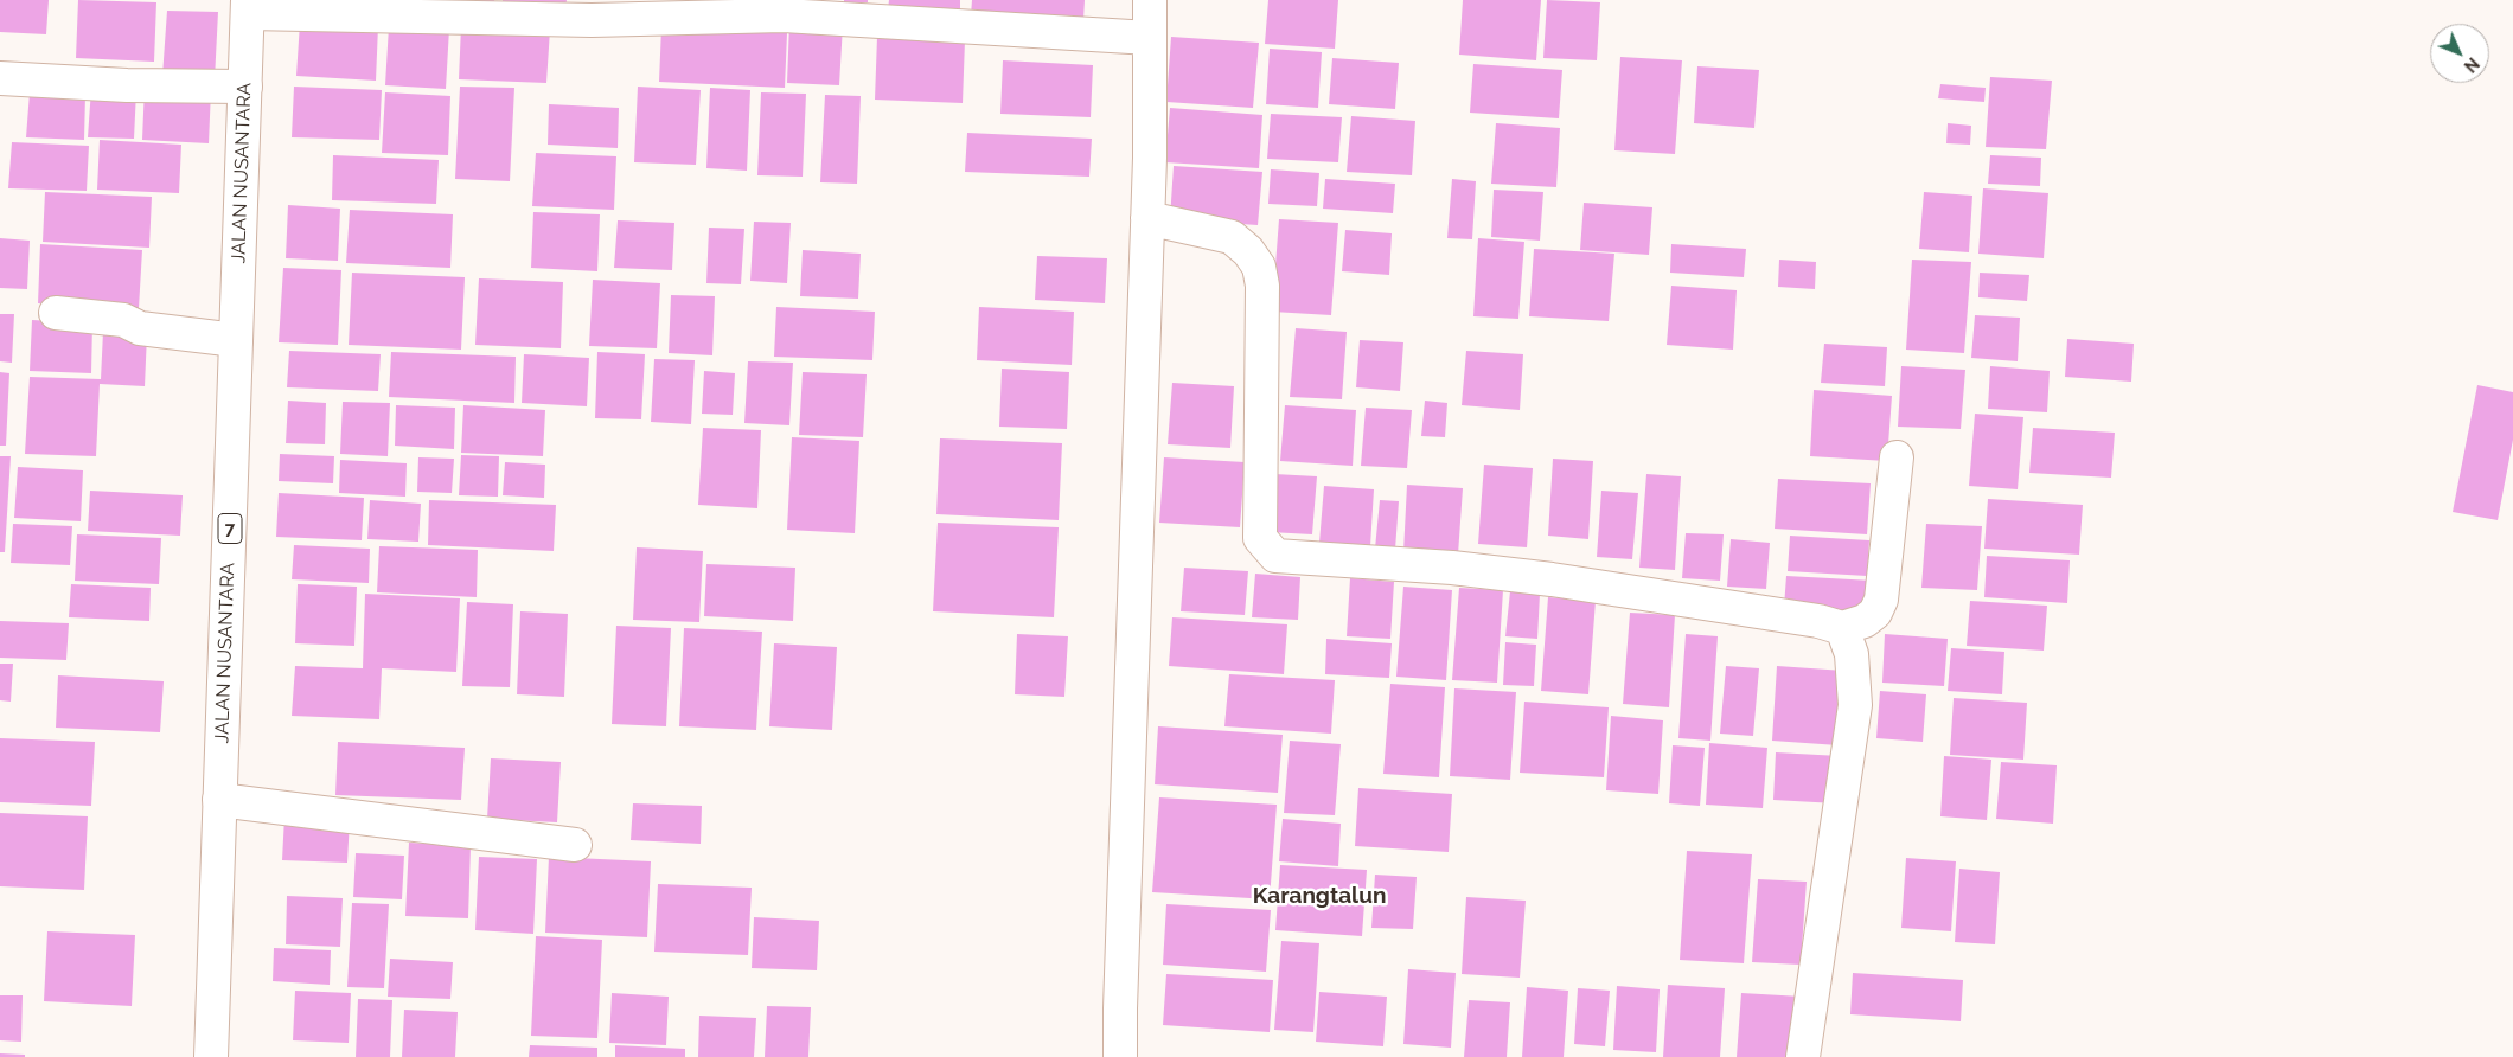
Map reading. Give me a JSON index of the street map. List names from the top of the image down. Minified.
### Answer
{"streets":{"main road":["JALAN NUSANTARA","7"]},"districts":["Karangtalun"],"north":"bottom right"}
